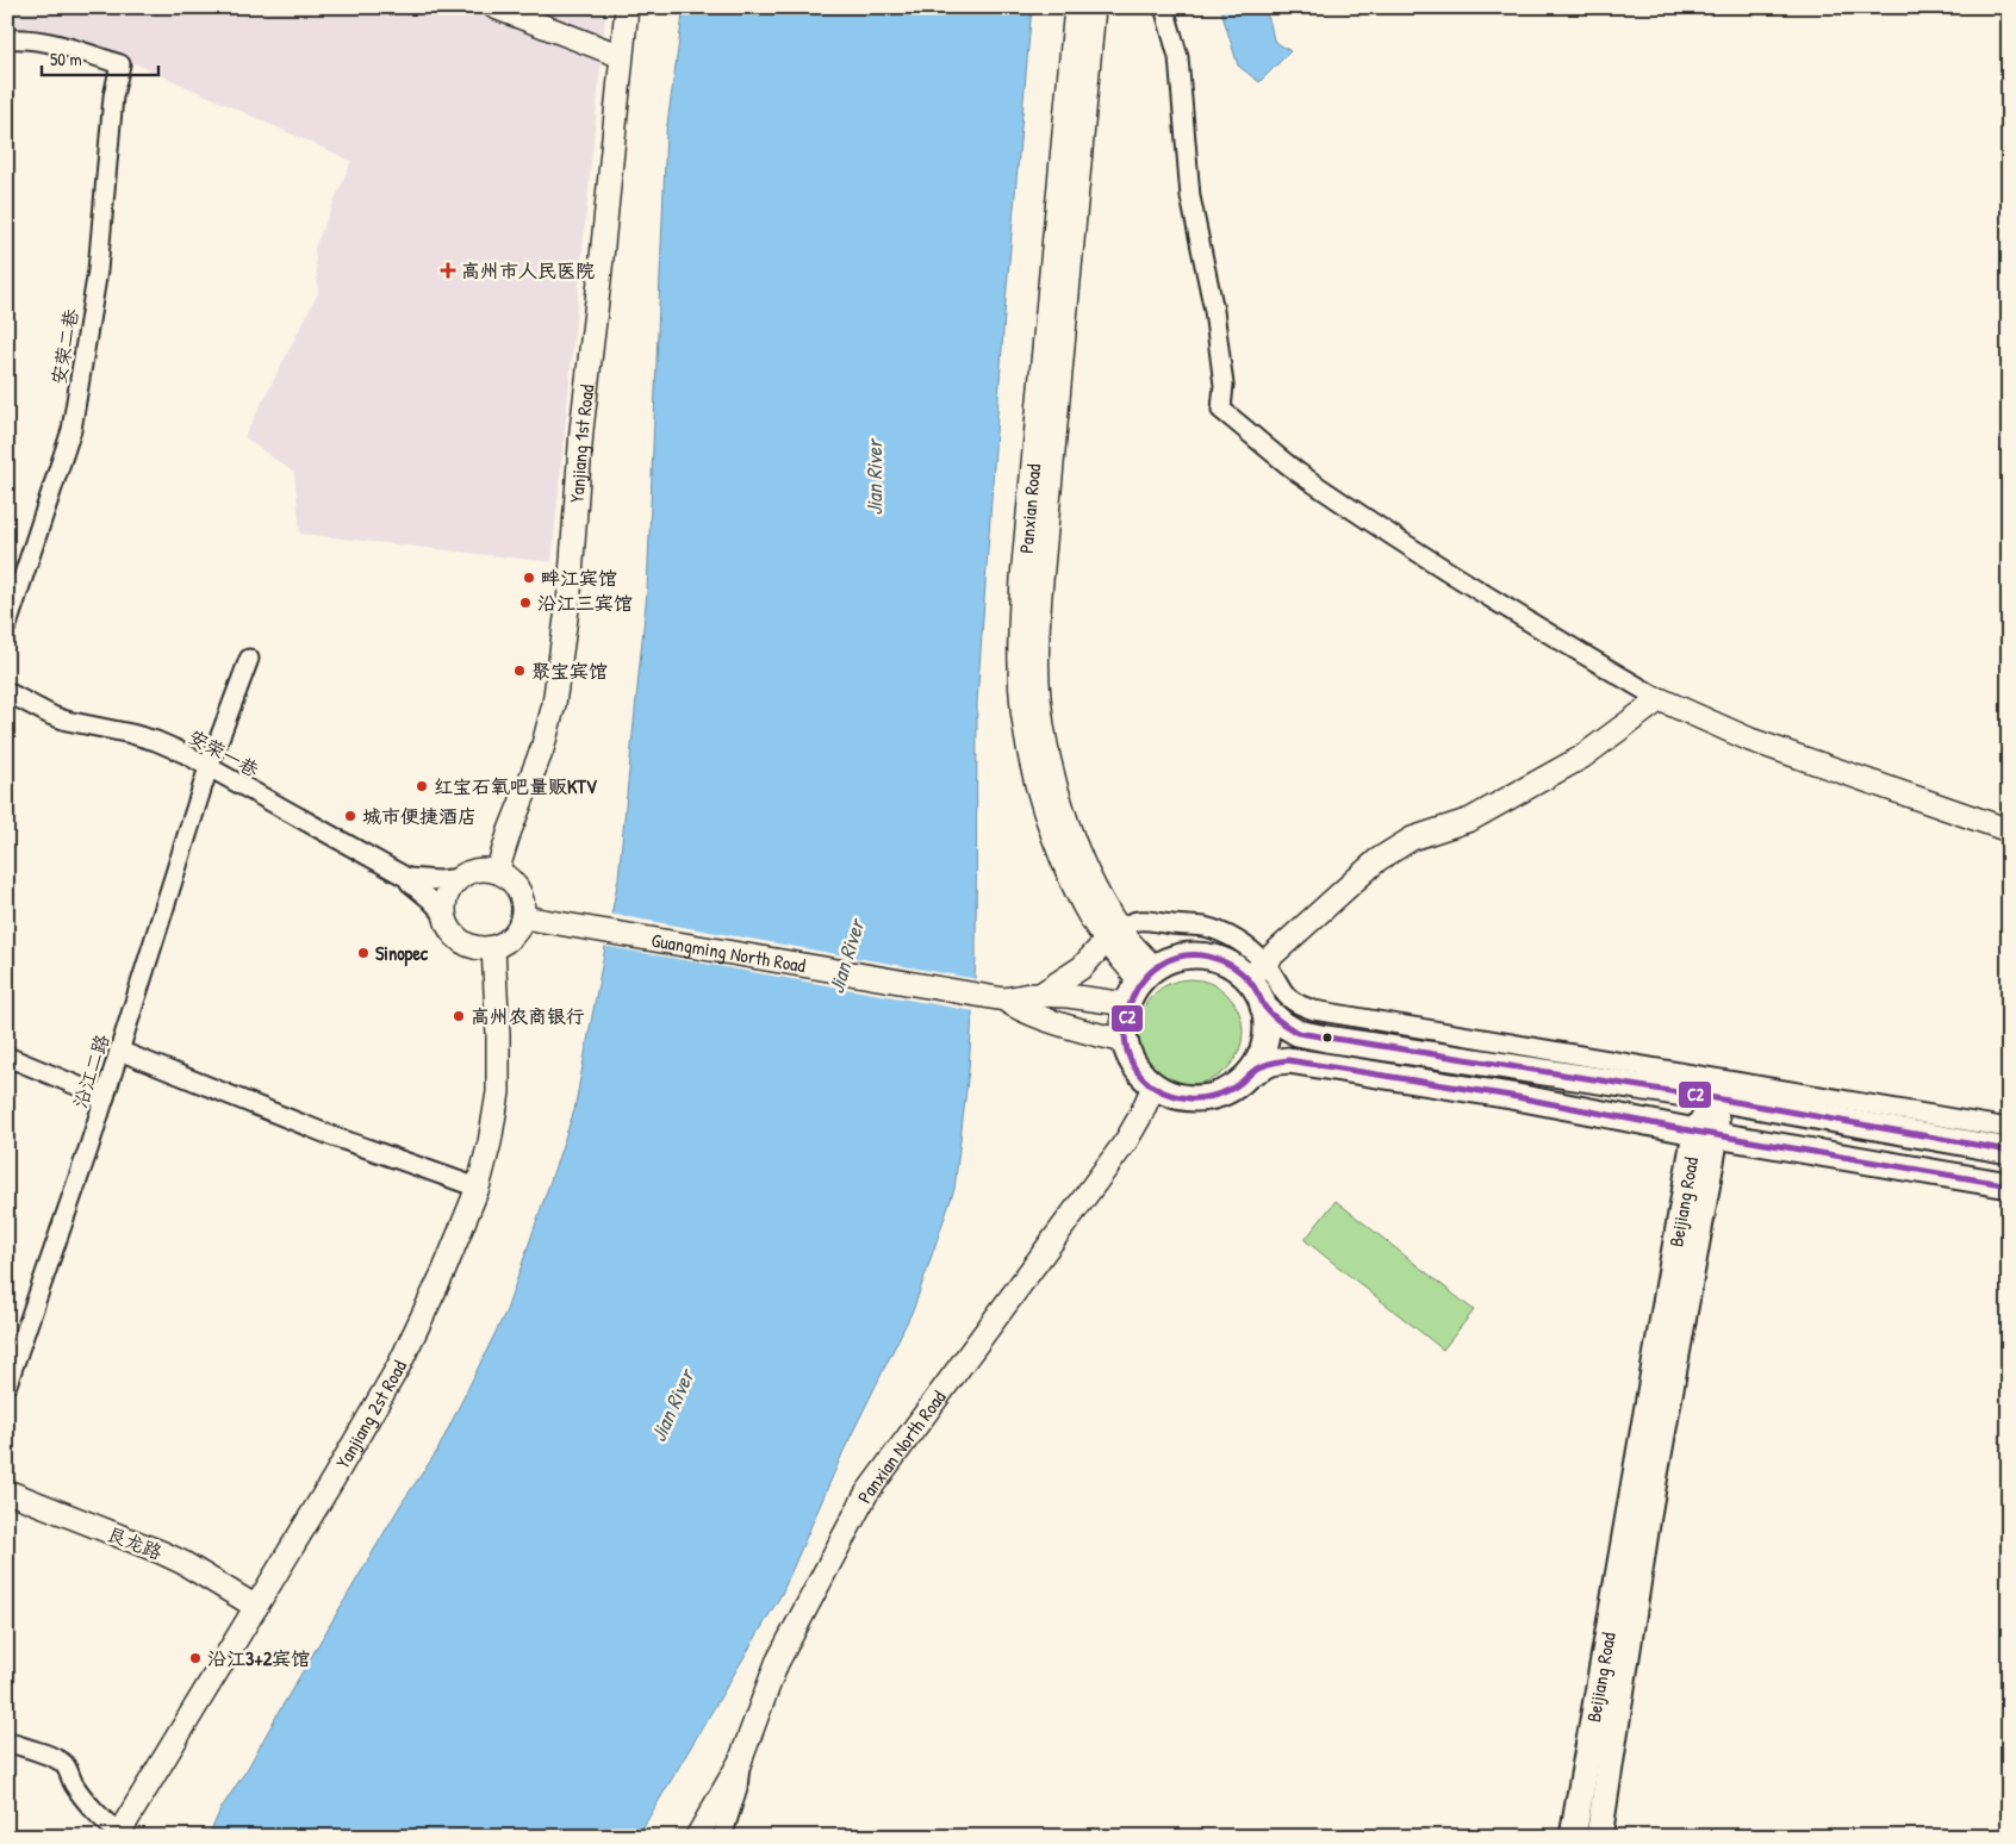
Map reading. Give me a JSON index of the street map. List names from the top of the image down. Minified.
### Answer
{"streets":{"main road":["Beijiang Road"],"street":["安荣二巷","Yanjiang 1st Road","Panxian Road","安荣一巷","Guangming North Road","沿江二路","Yanjiang 2st Road","Panxian North Road","艮龙路"]},"crossings":[["Yanjiang 1st Road","Guangming North Road"],["Yanjiang 1st Road","Yanjiang 2st Road"],["Panxian Road","Guangming North Road"],["Panxian Road","Panxian North Road"],["安荣一巷","沿江二路"],["Guangming North Road","Yanjiang 2st Road"],["Guangming North Road","Panxian North Road"],["Yanjiang 2st Road","艮龙路"]],"water":["Jian River"],"places":{"health":["高州市人民医院"],"other":["畔江宾馆","沿江三宾馆","聚宝宾馆","红宝石氧吧量贩KTV","城市便捷酒店","Sinopec","高州农商银行","沿江3+2宾馆"]},"lines":["transit line C2"],"scale_bar":"50 m"}
